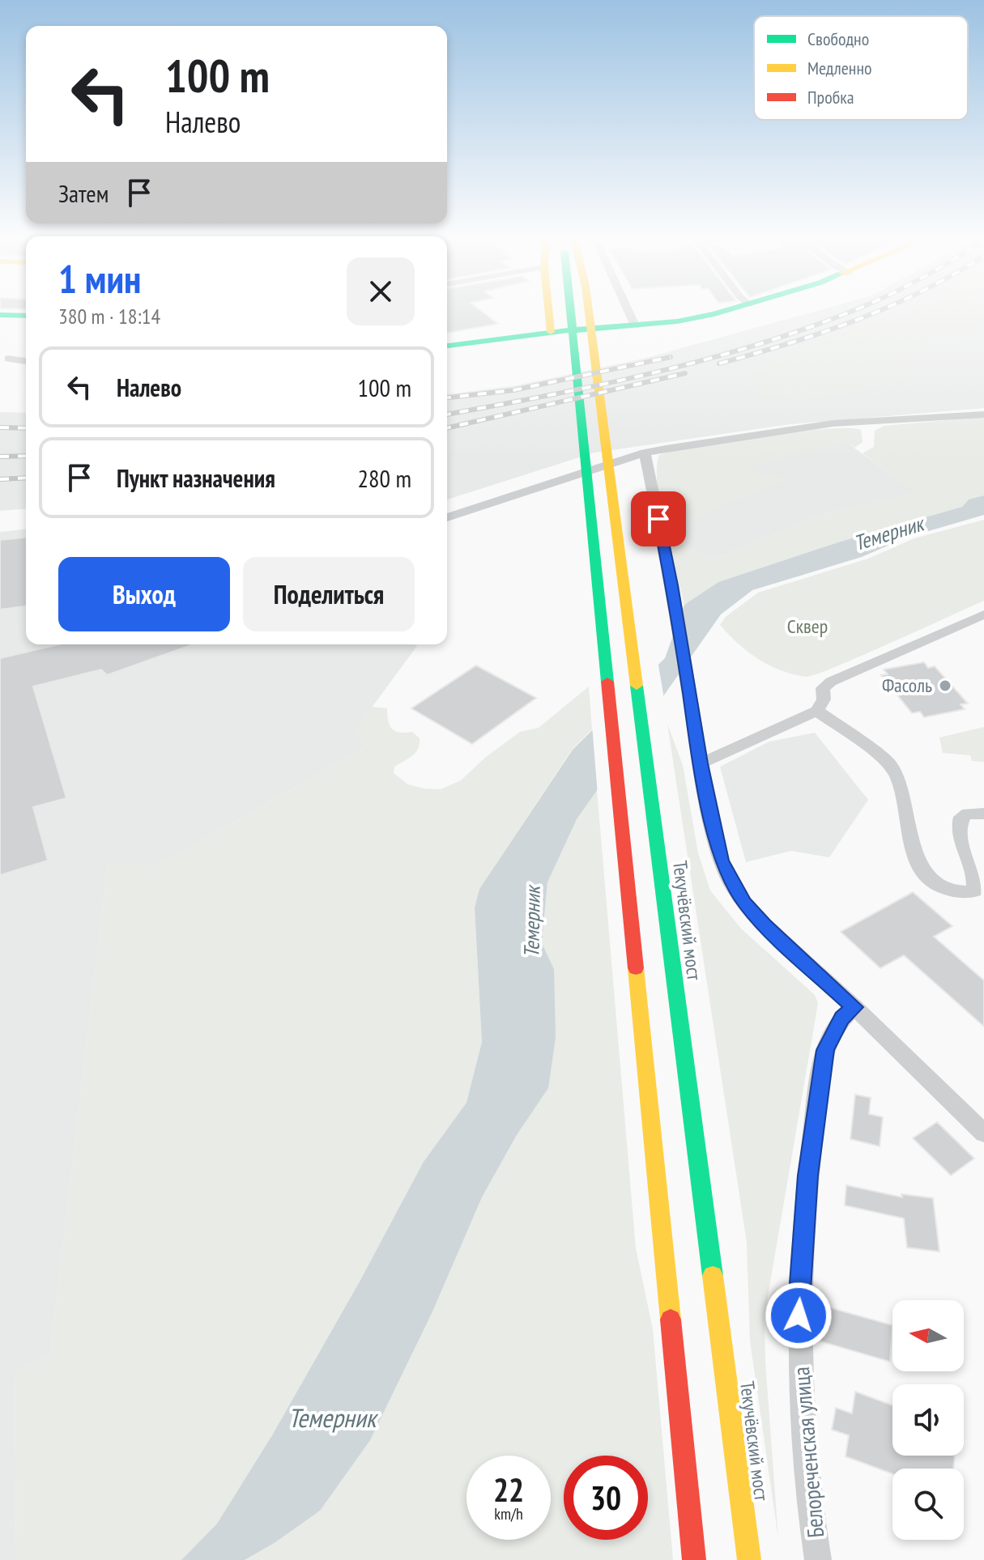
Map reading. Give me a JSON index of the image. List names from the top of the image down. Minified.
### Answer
{"streets":{"main road":["Текучёвский мост"],"street":["Белореченская улица"]},"water":["Темерник"],"parks":["Сквер"],"places":["Фасоль"],"legend":["Свободно","Медленно","Пробка"],"north":"left","page":{"turn":["100 m","Налево"],"then":"Затем","heading":["1 мин","380 m · 18:14"],"list":[{"name":"Налево","value":"100 m"},{"name":"Пункт назначения","value":"280 m"}],"buttons":["Выход","Поделиться"],"speed":"22 km/h","limit":"30"}}
